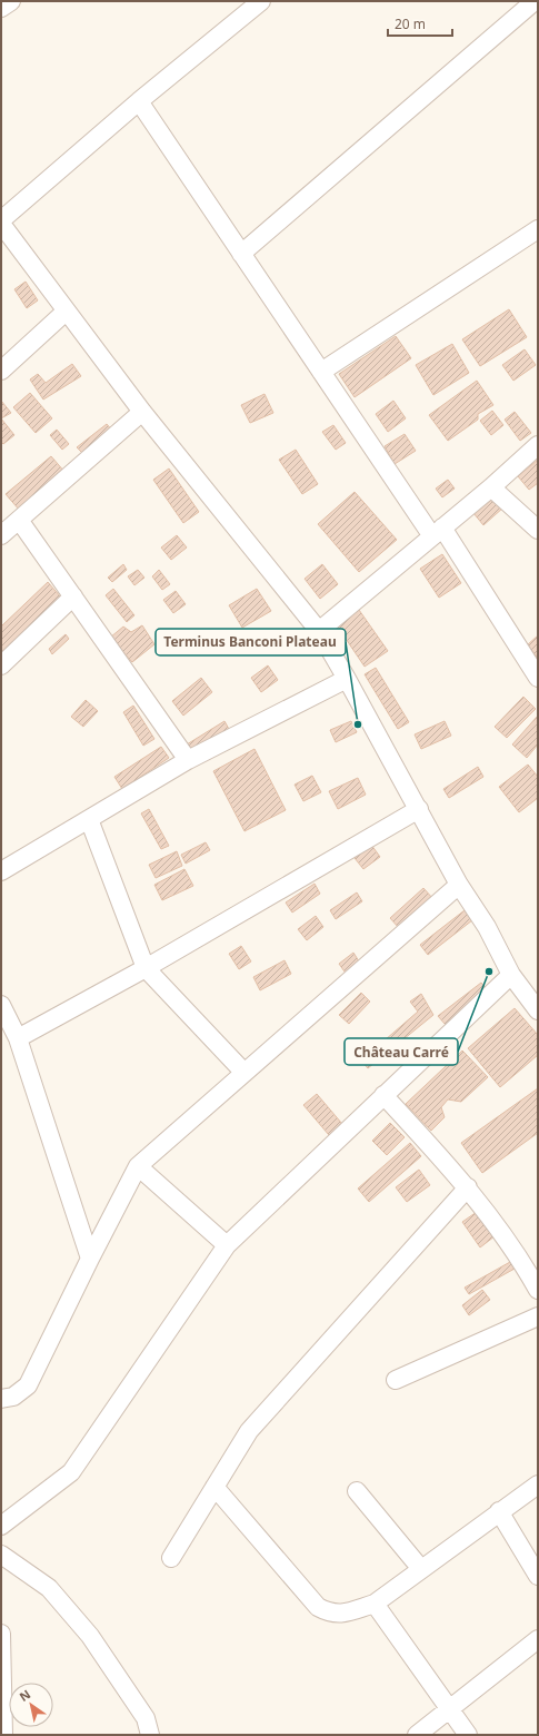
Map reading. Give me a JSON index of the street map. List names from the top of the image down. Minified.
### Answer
{"places":["Terminus Banconi Plateau","Château Carré"],"scale_bar":"20 m","north":"top left"}
